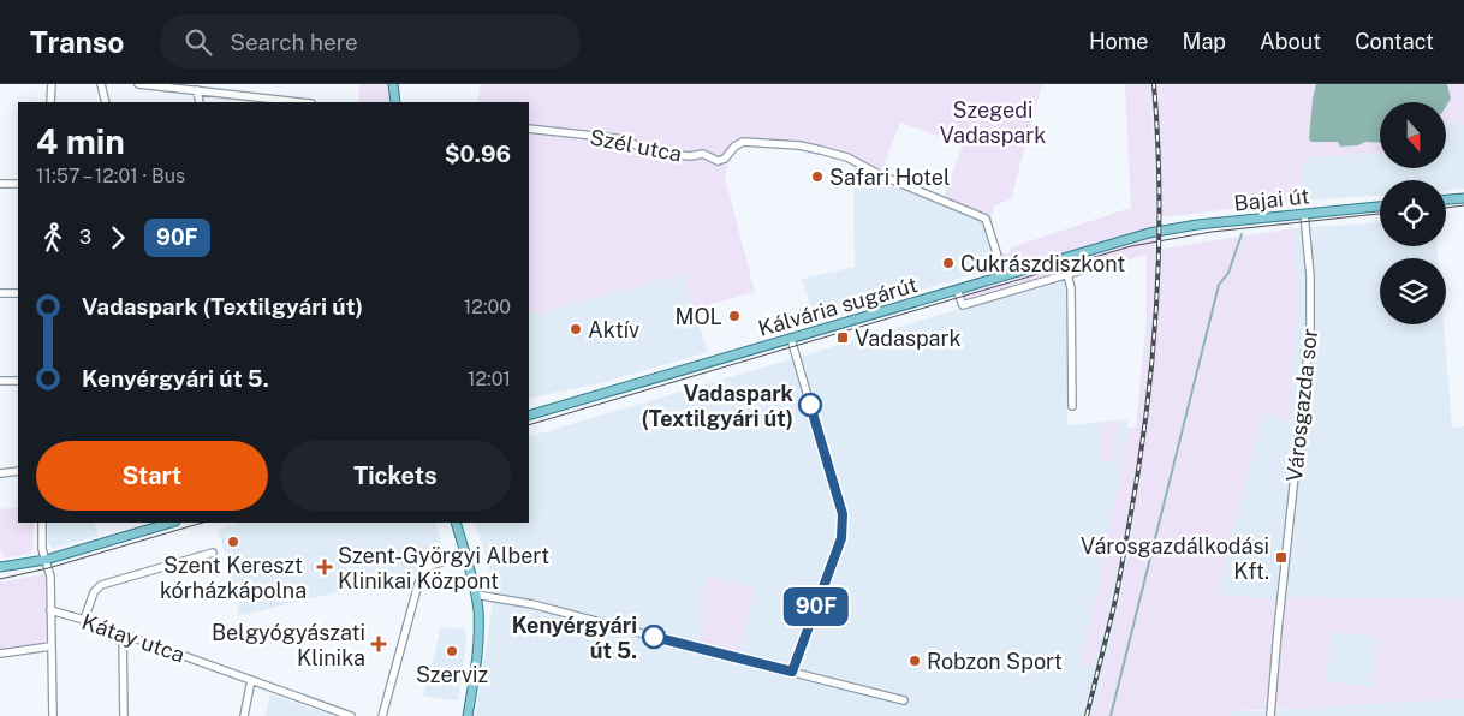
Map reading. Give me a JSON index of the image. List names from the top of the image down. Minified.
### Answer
{"streets":{"main road":["Bajai út","Kálvária sugárút"],"street":["Szél utca","Városgazda sor","Kátay utca"]},"crossings":[["Szél utca","Kálvária sugárút"],["Bajai út","Kálvária sugárút"],["Bajai út","Városgazda sor"]],"parks":["Szegedi Vadaspark"],"places":{"other":["Safari Hotel","Cukrászdiszkont","MOL","Aktív","Vadaspark (Textilgyári út)","Szent Kereszt kórházkápolna","Kenyérgyári út 5.","Szerviz","Robzon Sport"],"transit":["Vadaspark","Városgazdálkodási Kft."],"health":["Szent-Györgyi Albert Klinikai Központ","Belgyógyászati Klinika"]},"lines":["bus line 90F"],"north":"bottom","page":{"header":"Transo","search":"Search here","nav":["Home","Map","About","Contact"],"on_map":"90F","heading":["4 min","11:57 – 12:01 · Bus","$0.96"],"legs":["3","90F"],"list":[{"name":"Vadaspark (Textilgyári út)","value":"12:00"},{"name":"Kenyérgyári út 5.","value":"12:01"}],"buttons":["Start","Tickets"]}}
